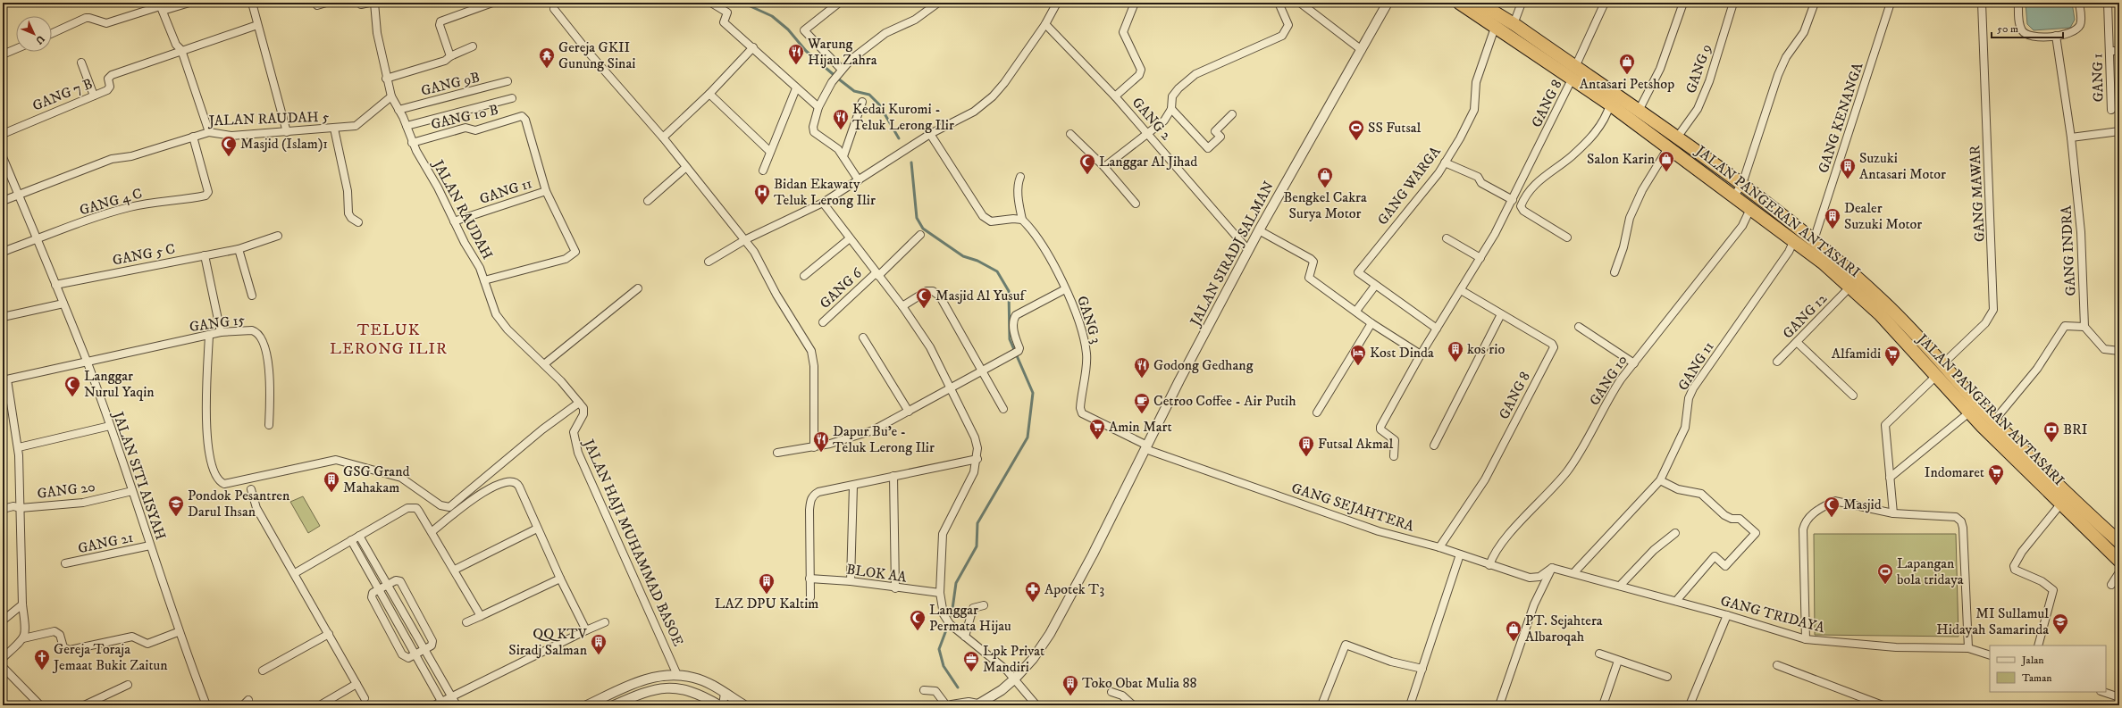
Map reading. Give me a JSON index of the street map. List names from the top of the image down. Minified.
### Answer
{"streets":{"highway":["JALAN PANGERAN ANTASARI"],"street":["GANG 9","GANG 1","GANG 9B","GANG 7 B","GANG 8","GANG 10 B","GANG KENANGA","JALAN RAUDAH 5","GANG 2","GANG WARGA","GANG 11","GANG MAWAR","GANG 4 C","JALAN RAUDAH","GANG INDRA","JALAN SIRADJ SALMAN","GANG 5 C","GANG 6","GANG 12","GANG 3","GANG 15","GANG 10","JALAN SITI AISYAH","GANG 20","GANG SEJAHTERA","GANG 21","JALAN HAJI MUHAMMAD BASOE","BLOK AA","GANG TRIDAYA"]},"crossings":[["GANG 9","JALAN PANGERAN ANTASARI"],["GANG 9B","JALAN RAUDAH"],["GANG 8","JALAN PANGERAN ANTASARI"],["GANG 8","GANG SEJAHTERA"],["GANG 10 B","GANG 11"],["GANG 10 B","JALAN RAUDAH"],["GANG KENANGA","JALAN PANGERAN ANTASARI"],["JALAN RAUDAH 5","GANG 4 C"],["JALAN RAUDAH 5","JALAN RAUDAH"],["JALAN RAUDAH 5","JALAN SITI AISYAH"],["GANG 2","JALAN SIRADJ SALMAN"],["GANG WARGA","JALAN PANGERAN ANTASARI"],["GANG 11","JALAN RAUDAH"],["GANG 11","JALAN PANGERAN ANTASARI"],["GANG 11","GANG TRIDAYA"],["GANG MAWAR","JALAN PANGERAN ANTASARI"],["GANG 4 C","JALAN SITI AISYAH"],["JALAN RAUDAH","JALAN HAJI MUHAMMAD BASOE"],["JALAN PANGERAN ANTASARI","GANG 12"],["JALAN PANGERAN ANTASARI","GANG 10"],["JALAN SIRADJ SALMAN","GANG 3"],["JALAN SIRADJ SALMAN","GANG SEJAHTERA"],["GANG 5 C","JALAN SITI AISYAH"],["GANG 3","GANG SEJAHTERA"],["GANG 15","JALAN SITI AISYAH"],["GANG 10","GANG SEJAHTERA"],["JALAN SITI AISYAH","GANG 20"],["JALAN SITI AISYAH","GANG 21"],["GANG SEJAHTERA","GANG TRIDAYA"]],"districts":["TELUK LERONG ILIR"],"places":{"restaurant":["Warung Hijau Zahra","Kedai Kuromi - Teluk Lerong Ilir","Godong Gedhang","Dapur Bu'e - Teluk Lerong Ilir"],"temple":["Gereja GKII Gunung Sinai"],"shop":["Antasari Petshop","Salon Karin","Bengkel Cakra Surya Motor","PT. Sejahtera Albaroqah"],"sports":["SS Futsal","Lapangan bola tridaya"],"mosque":["Masjid (Islam)1","Langgar Al Jihad","Masjid Al Yusuf","Langgar Nurul Yaqin","Masjid","Langgar Permata Hijau"],"building":["Suzuki Antasari Motor","Dealer Suzuki Motor","kos rio","Futsal Akmal","GSG Grand Mahakam","LAZ DPU Kaltim","QQ KTV Siradj Salman","Toko Obat Mulia 88"],"hospital":["Bidan Ekawaty Teluk Lerong Ilir"],"hotel":["Kost Dinda"],"supermarket":["Alfamidi","Amin Mart","Indomaret"],"cafe":["Cetroo Coffee - Air Putih"],"bank":["BRI"],"school or university":["Pondok Pesantren Darul Ihsan","MI Sullamul Hidayah Samarinda"],"pharmacy":["Apotek T3"],"church":["Gereja Toraja Jemaat Bukit Zaitun"],"office":["Lpk Privat Mandiri"]},"legend":["Jalan","Taman"],"scale_bar":"50 m","north":"bottom right"}
